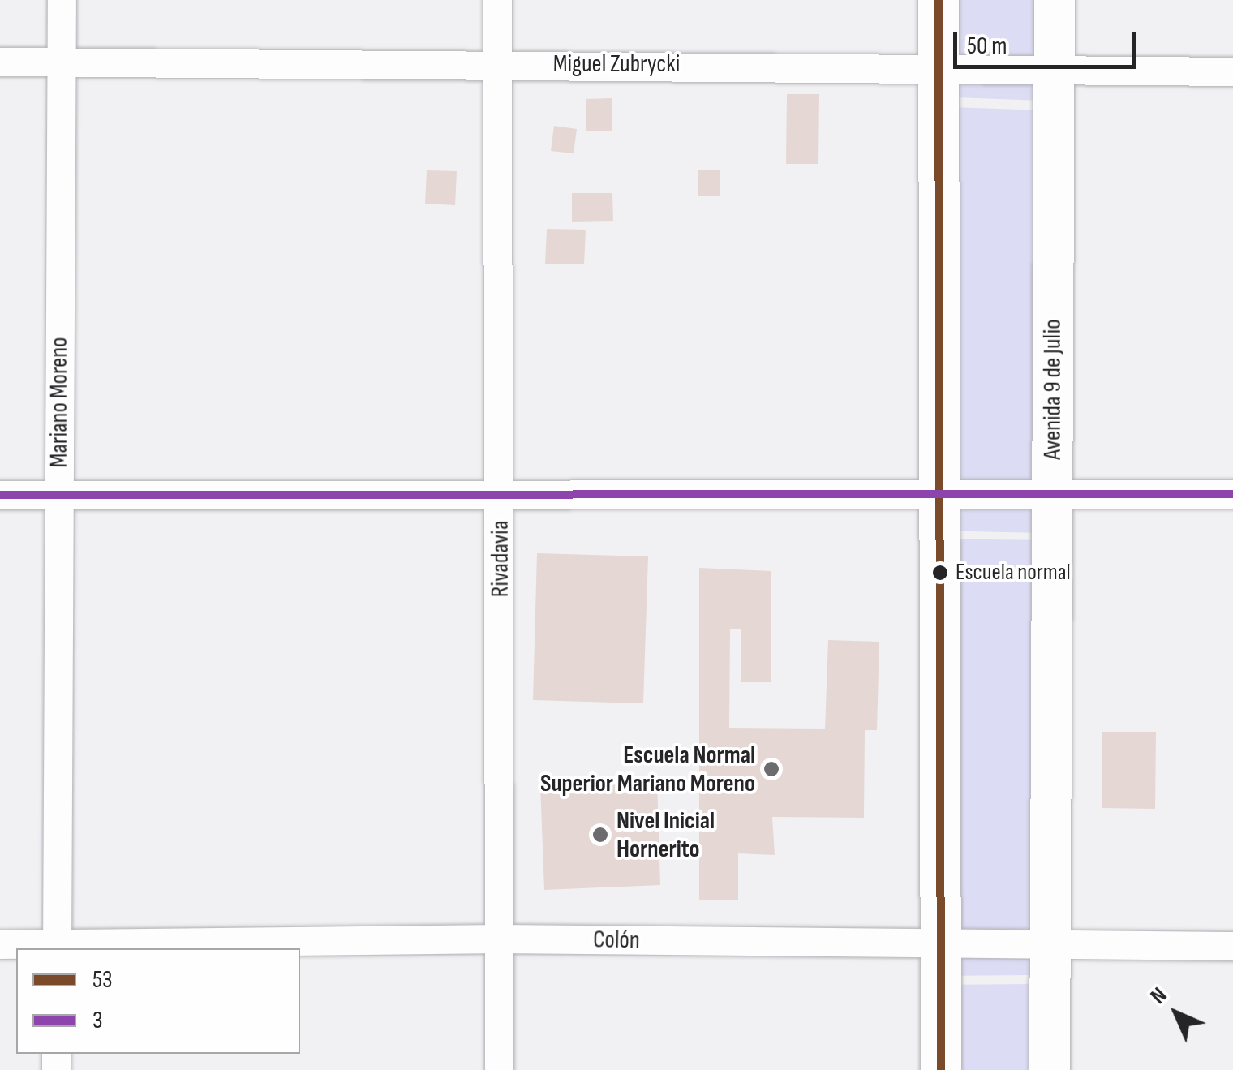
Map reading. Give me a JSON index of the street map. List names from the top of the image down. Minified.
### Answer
{"streets":{"main road":["Avenida 9 de Julio"],"street":["Miguel Zubrycki","Mariano Moreno","Rivadavia","Colón"]},"crossings":[["Miguel Zubrycki","Avenida 9 de Julio"],["Miguel Zubrycki","Mariano Moreno"],["Miguel Zubrycki","Rivadavia"],["Avenida 9 de Julio","Colón"],["Mariano Moreno","Colón"],["Rivadavia","Colón"]],"places":["Escuela normal","Escuela Normal Superior Mariano Moreno","Nivel Inicial Hornerito"],"lines":["transit line 53","transit line 3"],"legend":["53","3"],"scale_bar":"50 m","north":"top left"}
